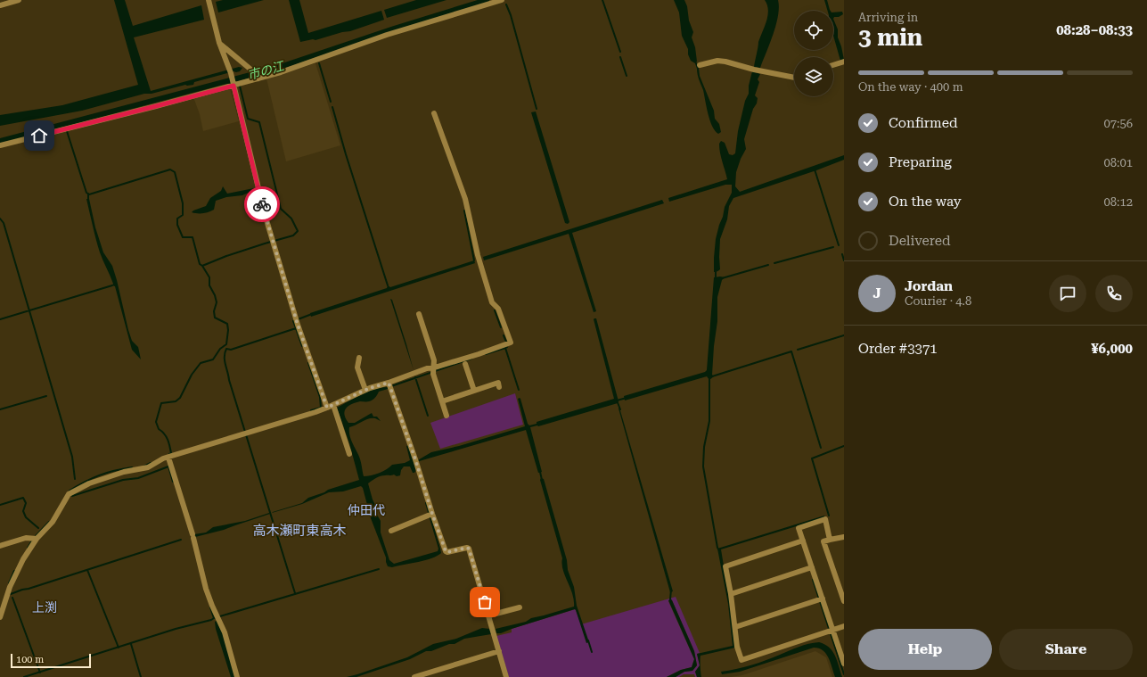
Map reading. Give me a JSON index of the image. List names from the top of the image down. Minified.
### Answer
{"districts":["仲田代","高木瀬町東高木","上渕"],"water":["市の江"],"scale_bar":"100 m","page":{"heading":["3 min","Arriving in","08:28–08:33"],"panel":["Jordan","Courier · 4.8","Order #3371","¥6,000"],"bar":"On the way · 400 m","list":[["Confirmed","07:56"],["Preparing","08:01"],["On the way","08:12"],"Delivered"],"round":"J","buttons":["Help","Share"],"scale":"100 m"}}
